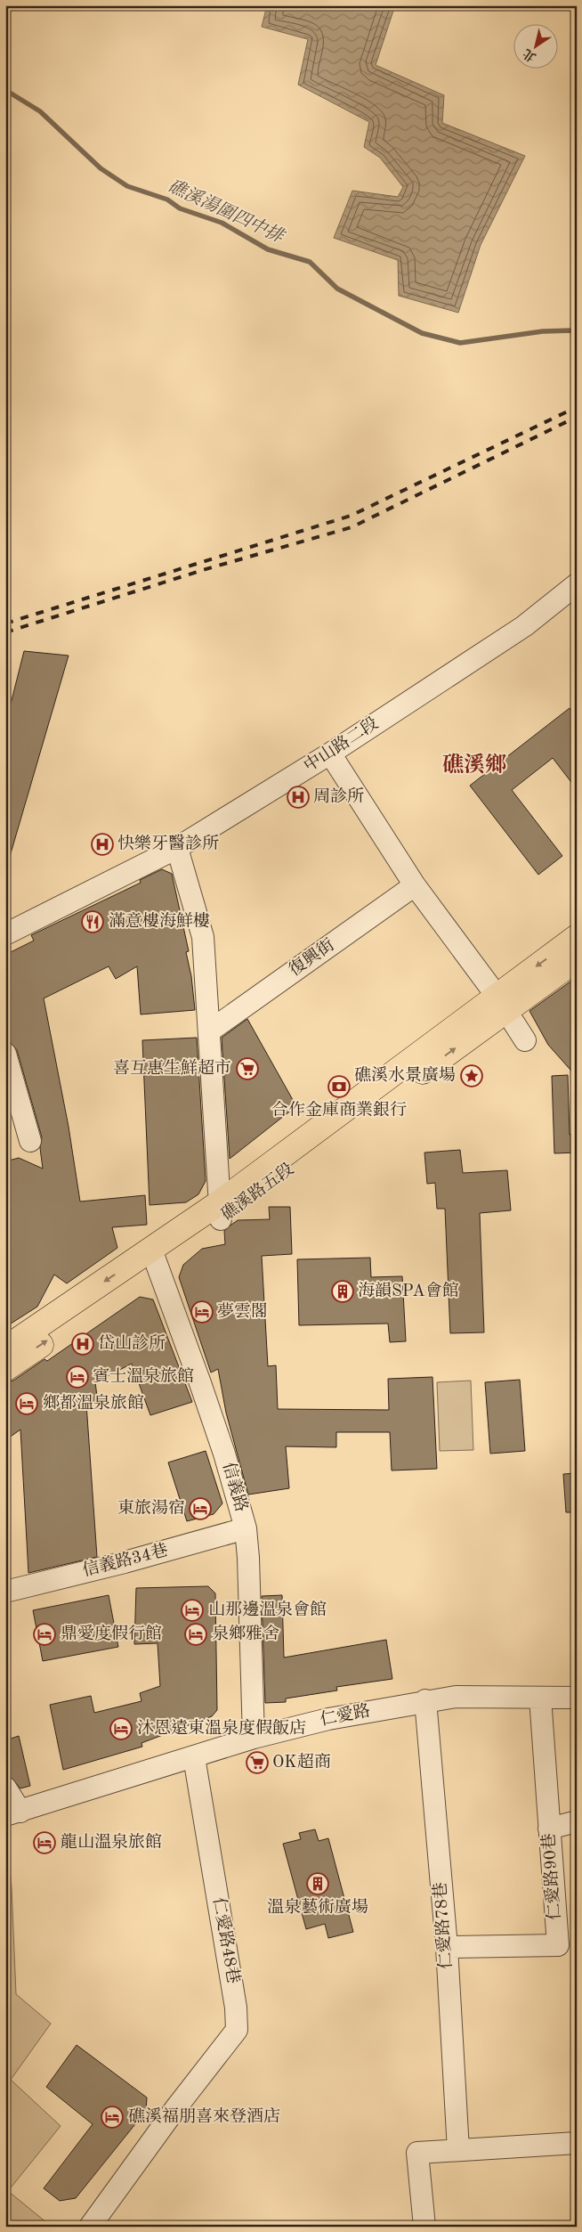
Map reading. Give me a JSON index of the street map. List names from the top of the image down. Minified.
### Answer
{"streets":{"main road":["礁溪路五段"],"street":["中山路二段","復興街","信義路","信義路34巷","仁愛路","仁愛路90巷","仁愛路78巷","仁愛路48巷"]},"crossings":[["礁溪路五段","信義路"],["信義路","信義路34巷"],["信義路","仁愛路"],["仁愛路","仁愛路90巷"],["仁愛路","仁愛路78巷"],["仁愛路","仁愛路48巷"],["仁愛路90巷","仁愛路78巷"]],"districts":["礁溪鄉"],"water":["礁溪湯圍四中排"],"places":{"hospital":["周診所","快樂牙醫診所","岱山診所"],"restaurant":["滿意樓海鮮樓"],"supermarket":["喜互惠生鮮超市","OK超商"],"place":["礁溪水景廣場"],"bank":["合作金庫商業銀行"],"building":["海韻SPA會館","溫泉藝術廣場"],"hotel":["夢雲閣","賓士溫泉旅館","鄉都溫泉旅館","東旅湯宿","山那邊溫泉會館","鼎愛度假行館","泉鄉雅舍","沐恩遠東溫泉度假飯店","龍山溫泉旅館","礁溪福朋喜來登酒店"]},"north":"bottom left"}
